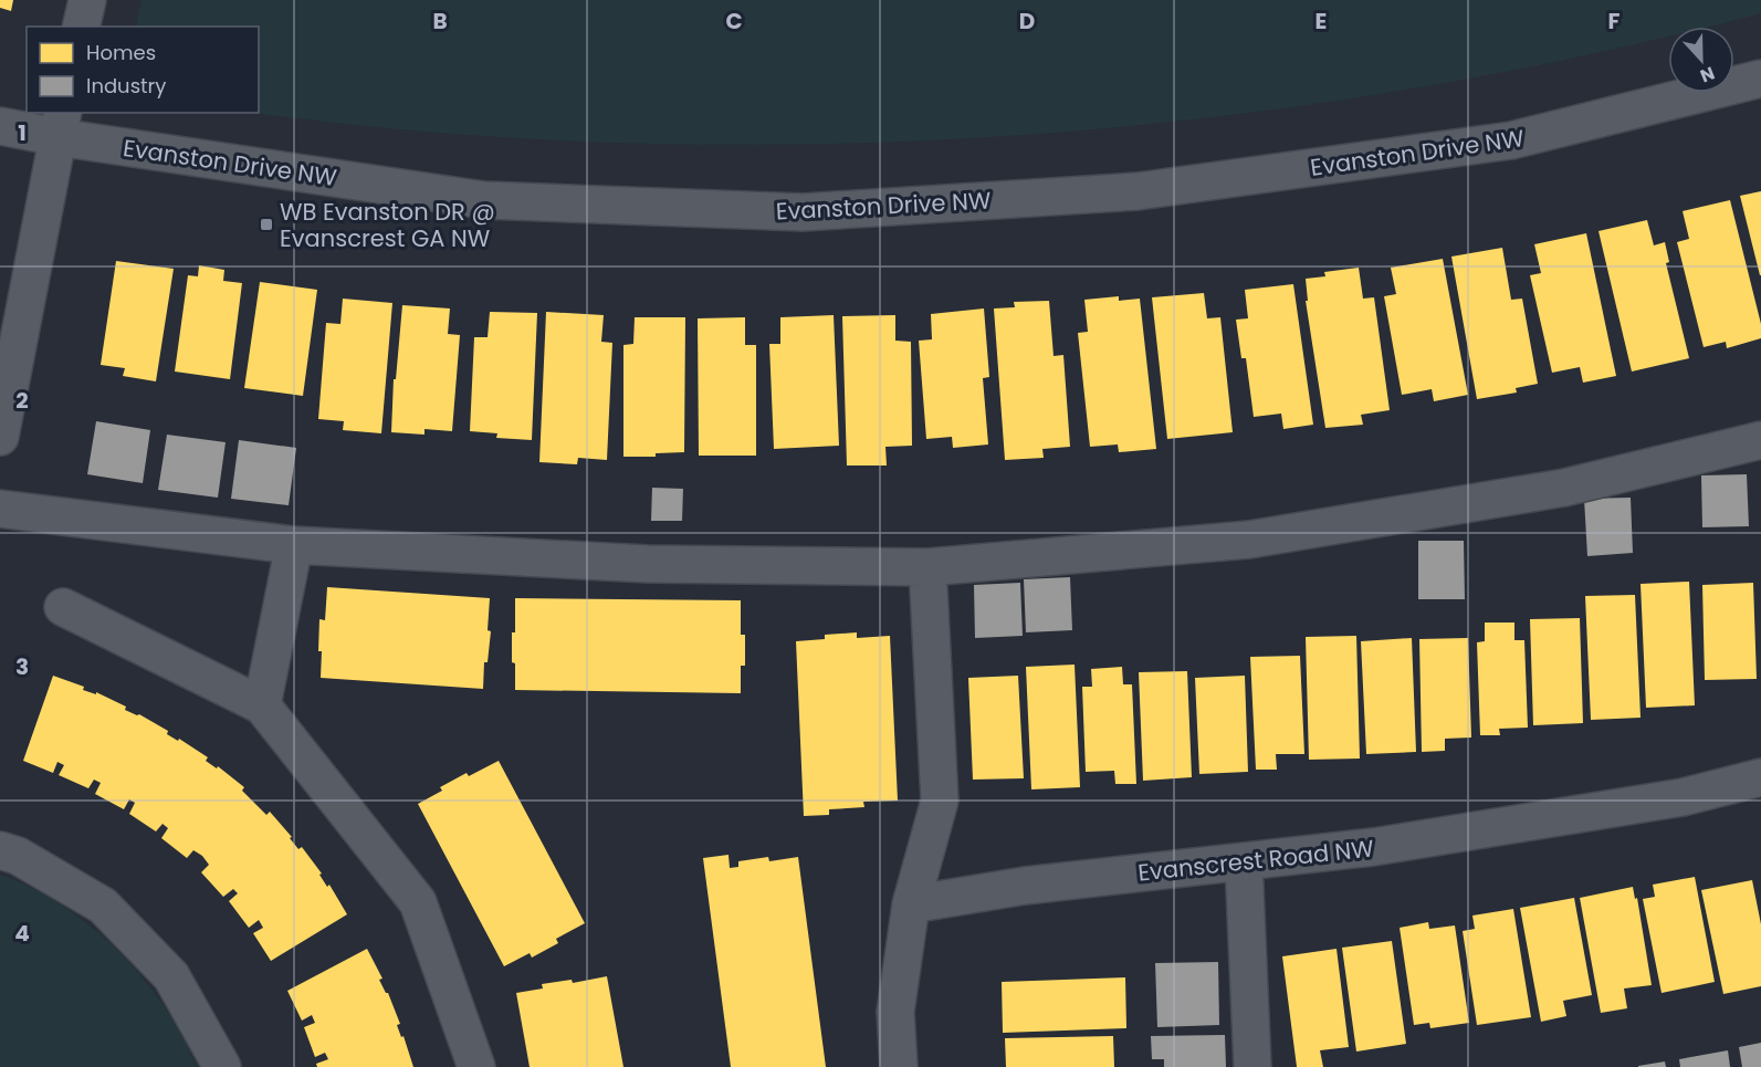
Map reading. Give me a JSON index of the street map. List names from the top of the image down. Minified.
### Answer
{"streets":{"street":["Evanston Drive NW","Evanscrest Road NW"]},"places":{"transit":["WB Evanston DR @ Evanscrest GA NW"]},"legend":["Homes","Industry"],"north":"bottom","grid":{"columns":["B","C","D","E","F"],"rows":["1","2","3","4"]}}
